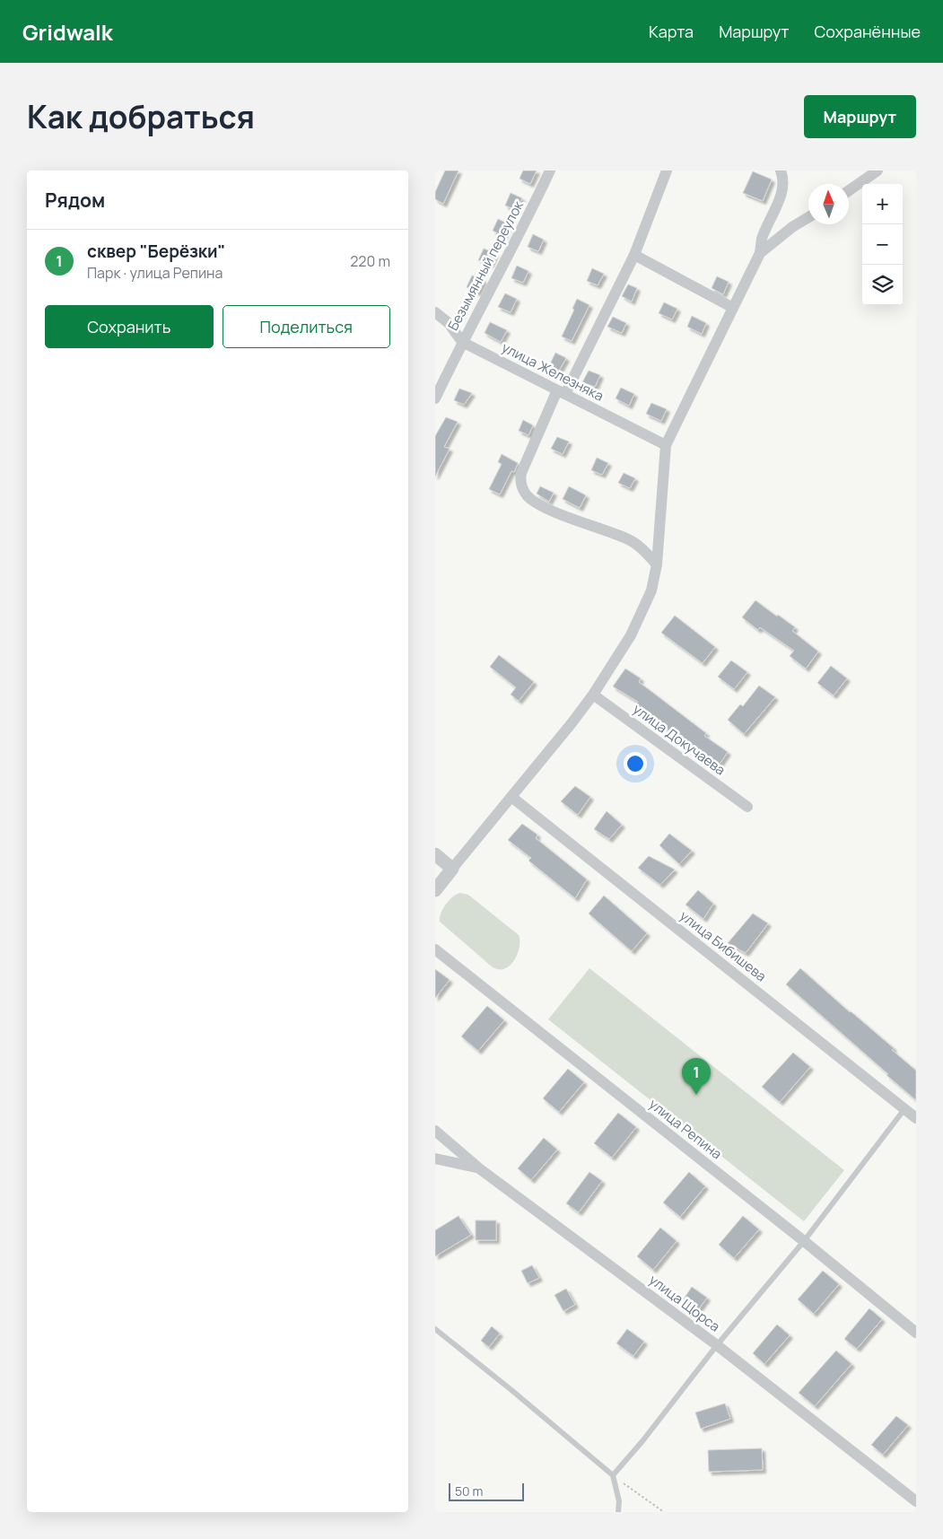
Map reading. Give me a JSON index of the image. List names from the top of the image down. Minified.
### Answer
{"streets":{"street":["Безымянный переулок","улица Железняка","улица Докучаева","улица Бибишева","улица Репина","улица Щорса"]},"crossings":[["Безымянный переулок","улица Железняка"]],"scale_bar":"50 m","north":"top","page":{"header":"Gridwalk","nav":["Карта","Маршрут","Сохранённые"],"title":"Как добраться","buttons":["Маршрут",["Сохранить","Поделиться"]],"heading":"Рядом","map_buttons":["+","−"],"list":[{"mark":"1","name":"сквер \"Берёзки\"","note":"Парк · улица Репина","value":"220 m"}],"pins":"1","scale":"50 m"}}
